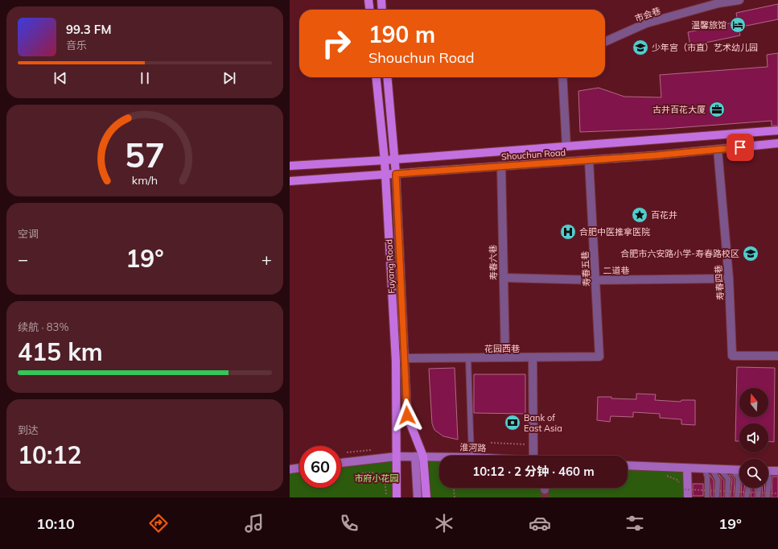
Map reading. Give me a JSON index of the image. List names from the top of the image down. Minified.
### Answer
{"streets":{"main road":["Shouchun Road","Fuyang Road"],"street":["市会巷","寿春六巷","寿春五巷","二道巷","寿春四巷","花园西巷","淮河路"]},"crossings":[["Shouchun Road","寿春六巷"],["Shouchun Road","Fuyang Road"],["Shouchun Road","寿春五巷"],["Shouchun Road","寿春四巷"],["寿春六巷","二道巷"],["寿春六巷","花园西巷"],["Fuyang Road","花园西巷"],["Fuyang Road","淮河路"],["寿春五巷","二道巷"],["寿春五巷","花园西巷"],["二道巷","寿春四巷"]],"parks":["市府小花园"],"places":{"hotel":["温馨旅馆"],"school or university":["少年宫（市直）艺术幼儿园","合肥市六安路小学-寿春路校区"],"office":["古井百花大厦"],"place":["百花井"],"hospital":["合肥中医推拿医院"],"bank":["Bank of East Asia"]},"north":"top","page":{"turn":["190 m","Shouchun Road"],"song":["99.3 FM","音乐"],"tile":["空调",["续航 · 83%","415 km"],["到达","10:12"]],"heat":["−","19°","+"],"limit":"60","trip":"10:12 · 2 分钟 · 460 m","tabs":["10:10","19°"],"gauge":["57","km/h"]}}
